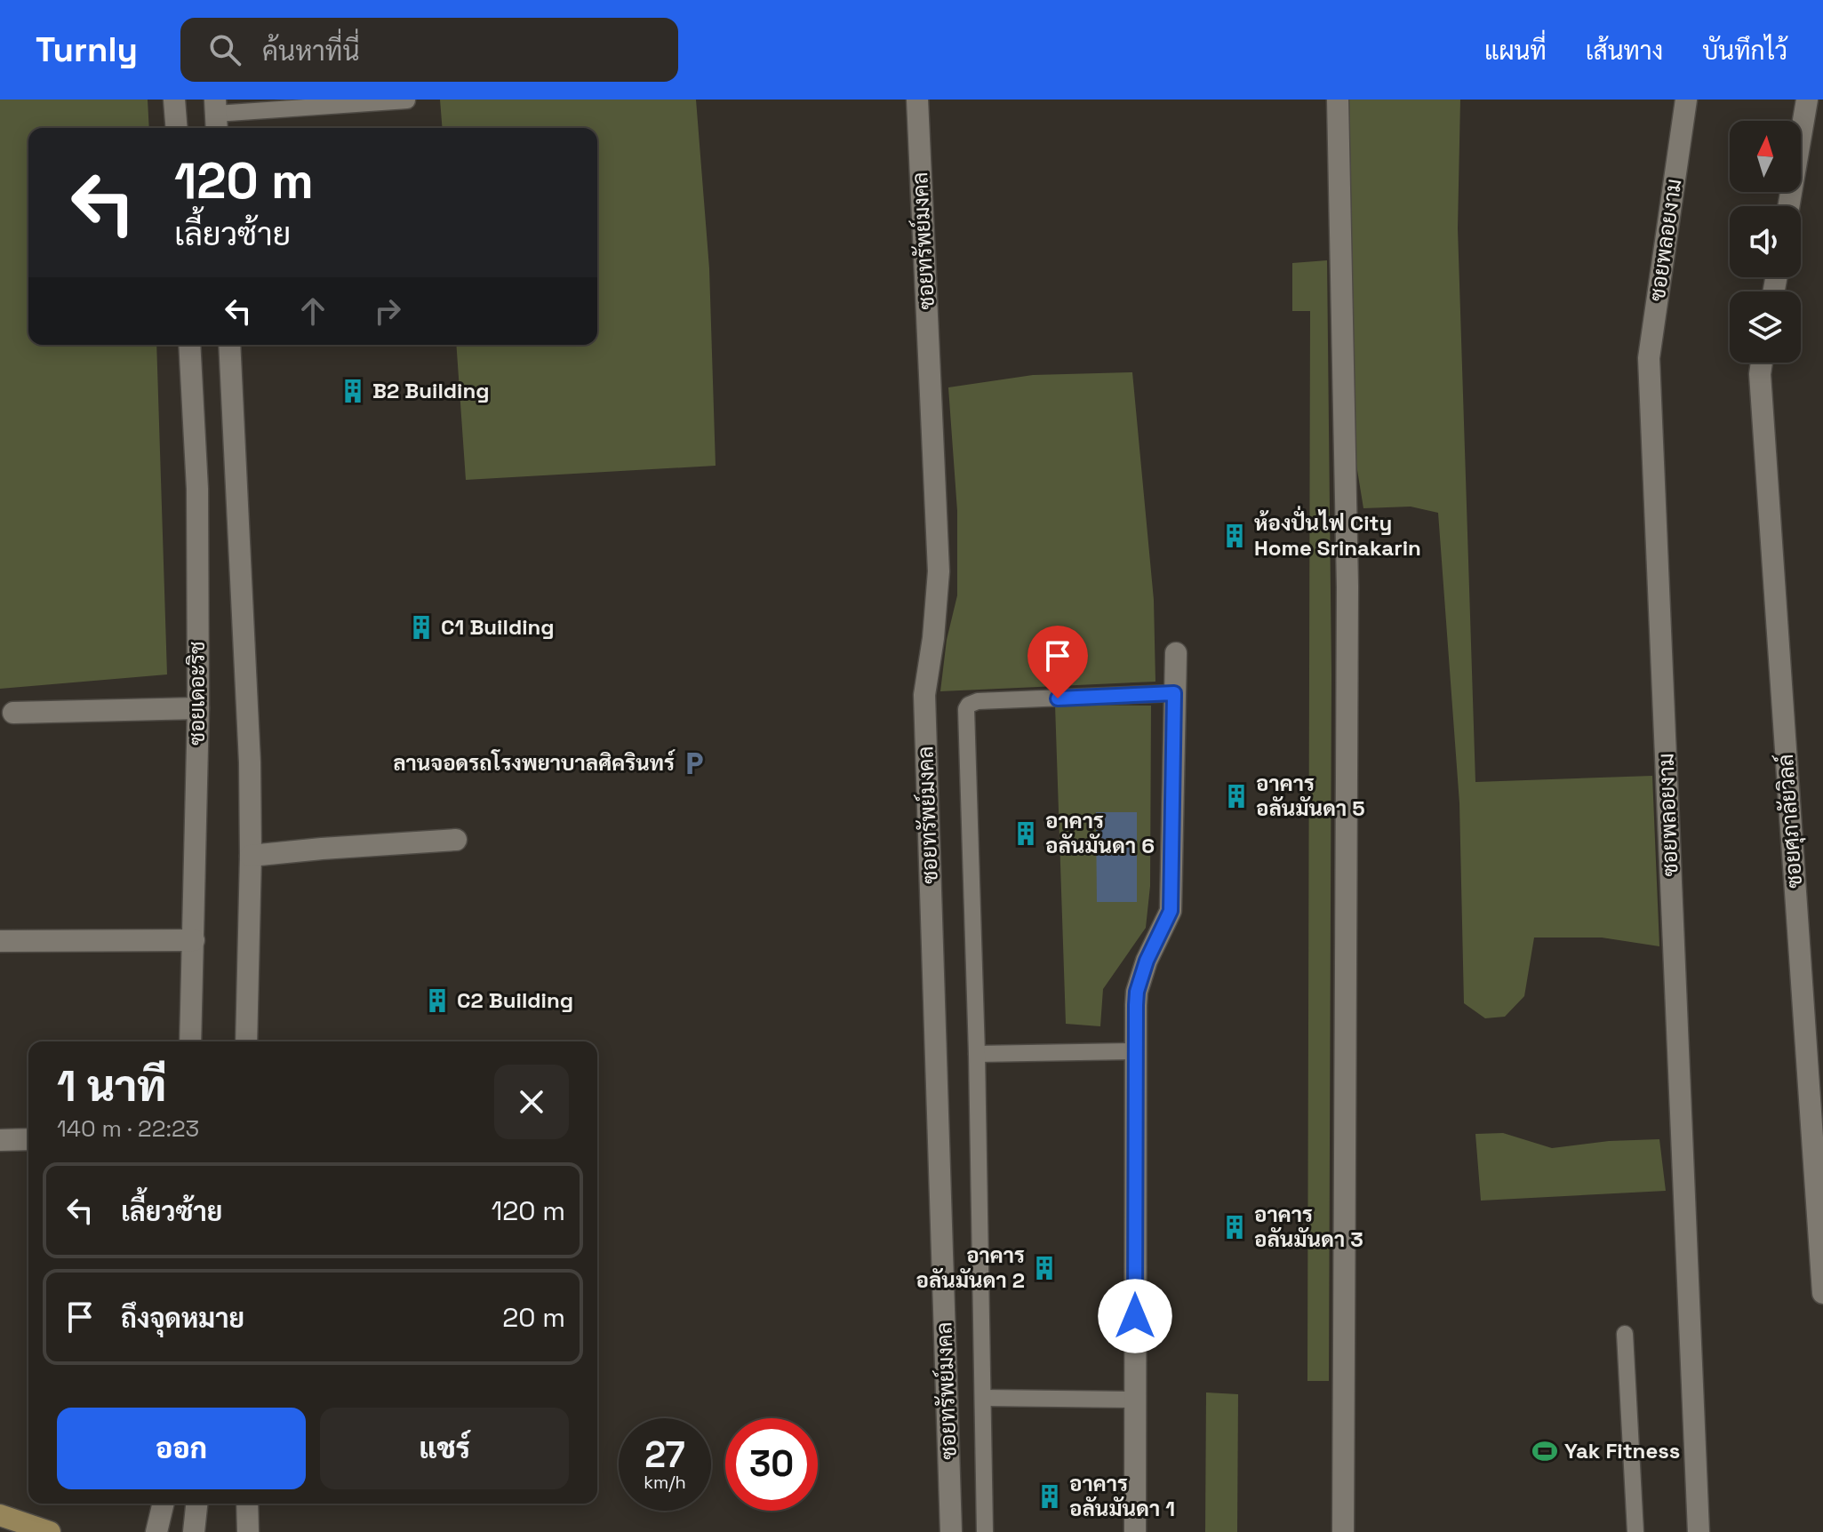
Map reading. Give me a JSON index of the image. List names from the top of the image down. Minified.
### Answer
{"streets":{"street":["ซอยพลอยงาม","ซอยทรัพย์มงคล","ซอยเดอะริช","ซอยศุภาลัยวิลล์"]},"places":{"building":["B2 Building","ห้องปั่นไฟ City Home Srinakarin","C1 Building","อาคาร อลันมันดา 5","อาคาร อลันมันดา 6","C2 Building","อาคาร อลันมันดา 3","อาคาร อลันมันดา 2","อาคาร อลันมันดา 1"],"parking":["ลานจอดรถโรงพยาบาลศิครินทร์"],"sports":["Yak Fitness"]},"north":"top","page":{"header":"Turnly","search":"ค้นหาที่นี่","nav":["แผนที่","เส้นทาง","บันทึกไว้"],"turn":["120 m","เลี้ยวซ้าย"],"heading":["1 นาที","140 m · 22:23"],"list":[{"name":"เลี้ยวซ้าย","value":"120 m"},{"name":"ถึงจุดหมาย","value":"20 m"}],"buttons":["ออก","แชร์"],"speed":"27 km/h","limit":"30"}}
